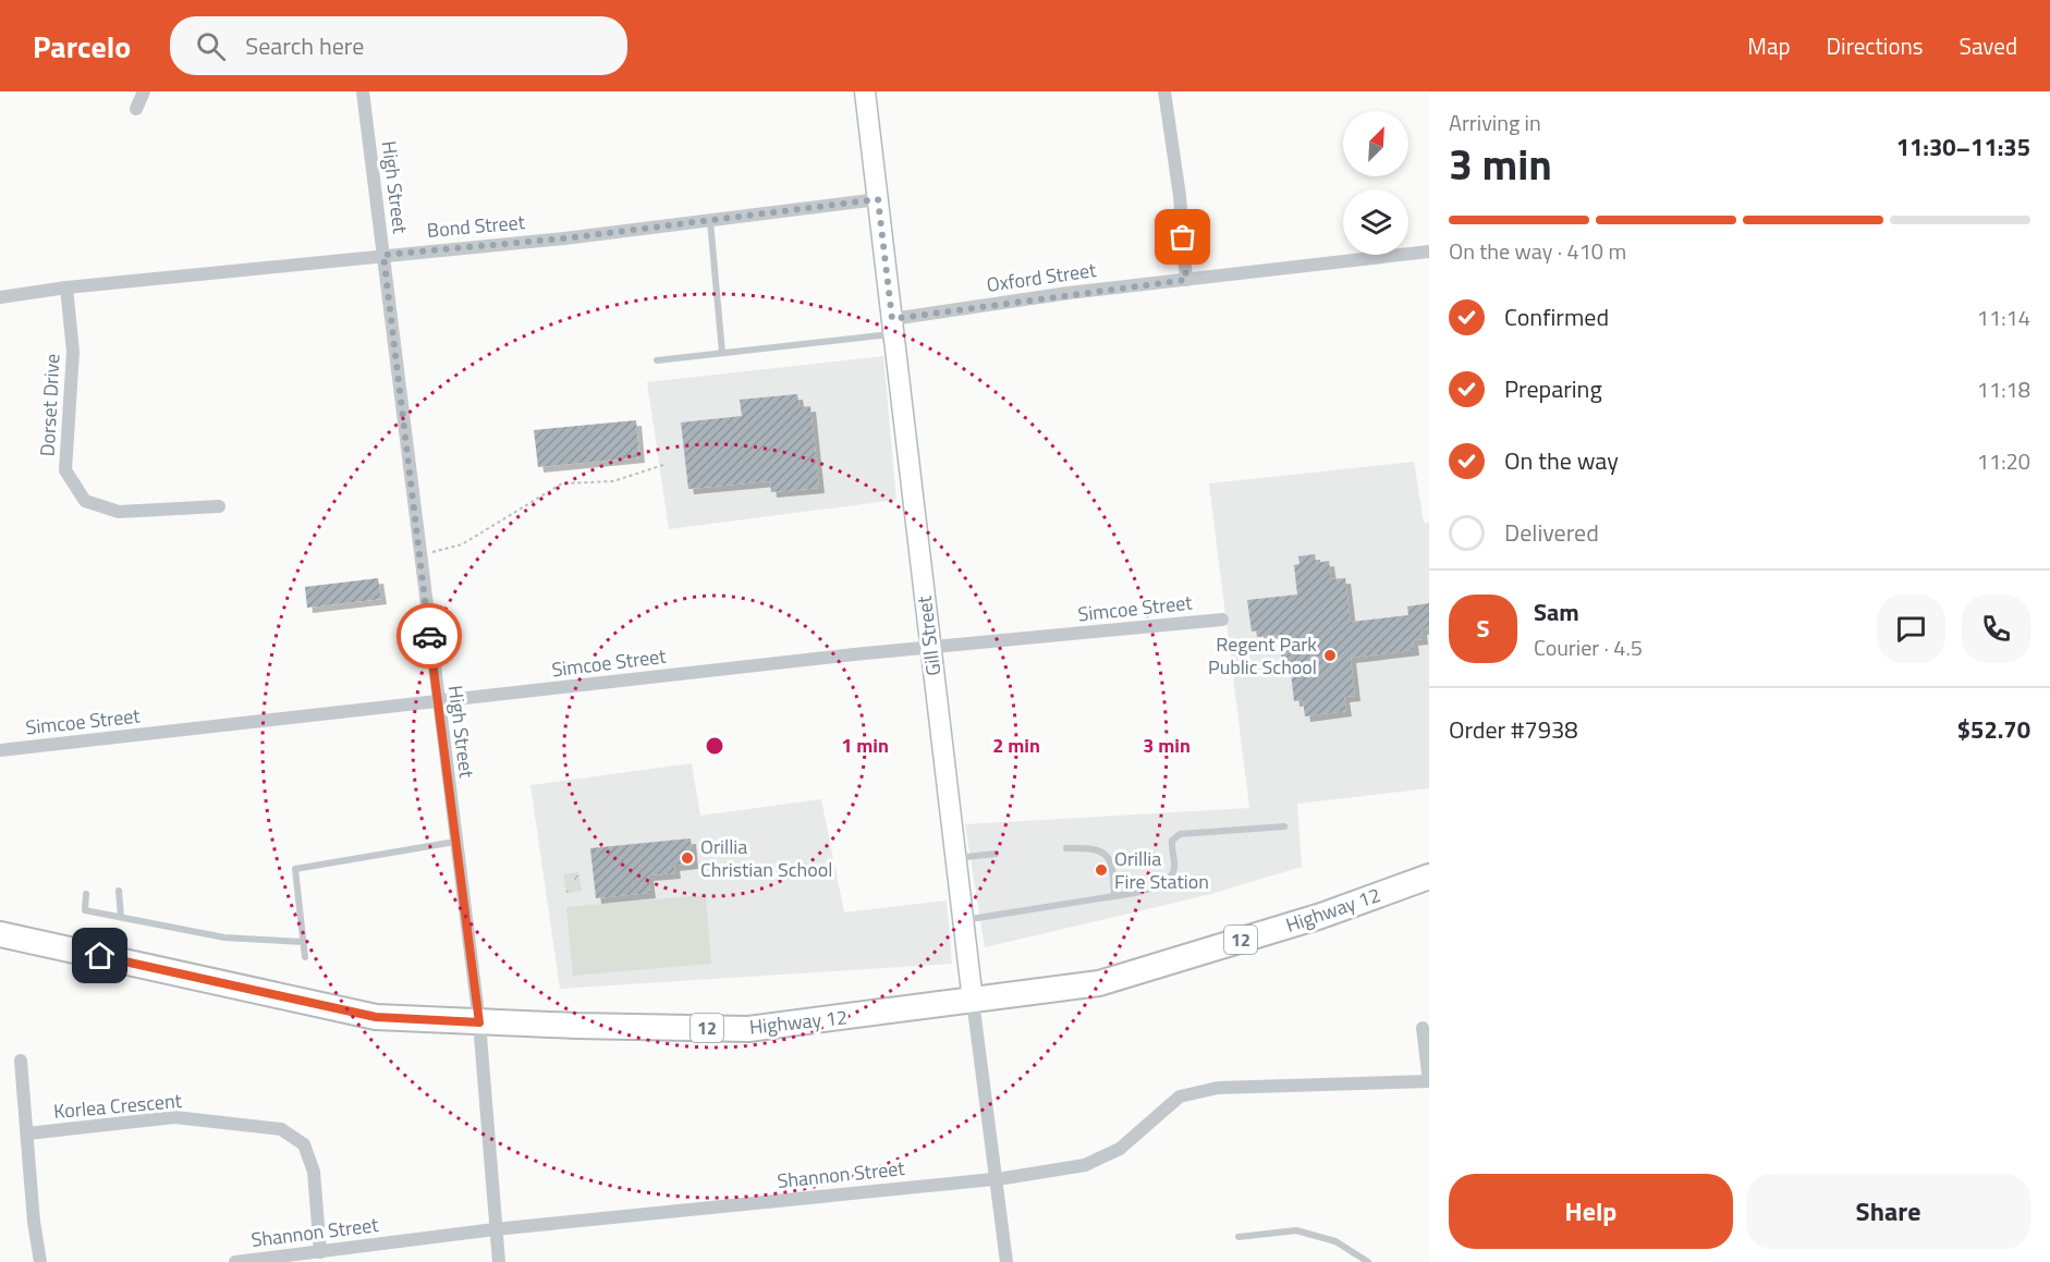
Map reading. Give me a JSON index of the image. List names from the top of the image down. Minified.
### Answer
{"streets":{"highway":["Highway 12","12"],"main road":["Gill Street"],"street":["High Street","Bond Street","Oxford Street","Dorset Drive","Simcoe Street","Korlea Crescent","Shannon Street"]},"crossings":[["High Street","Bond Street"],["High Street","Simcoe Street"],["High Street","Highway 12"],["High Street","Shannon Street"],["Bond Street","Dorset Drive"],["Bond Street","Gill Street"],["Oxford Street","Gill Street"],["Simcoe Street","Gill Street"],["Gill Street","Highway 12"],["Gill Street","Shannon Street"],["Korlea Crescent","Shannon Street"]],"places":["Regent Park Public School","Orillia Christian School","Orillia Fire Station"],"north":"top right","page":{"header":"Parcelo","search":"Search here","nav":["Map","Directions","Saved"],"heading":["3 min","Arriving in","11:30–11:35"],"panel":["Sam","Courier · 4.5","Order #7938","$52.70"],"bar":"On the way · 410 m","list":[["Confirmed","11:14"],["Preparing","11:18"],["On the way","11:20"],"Delivered"],"round":"S","buttons":["Help","Share"]},"rings":["1 min","2 min","3 min"]}
